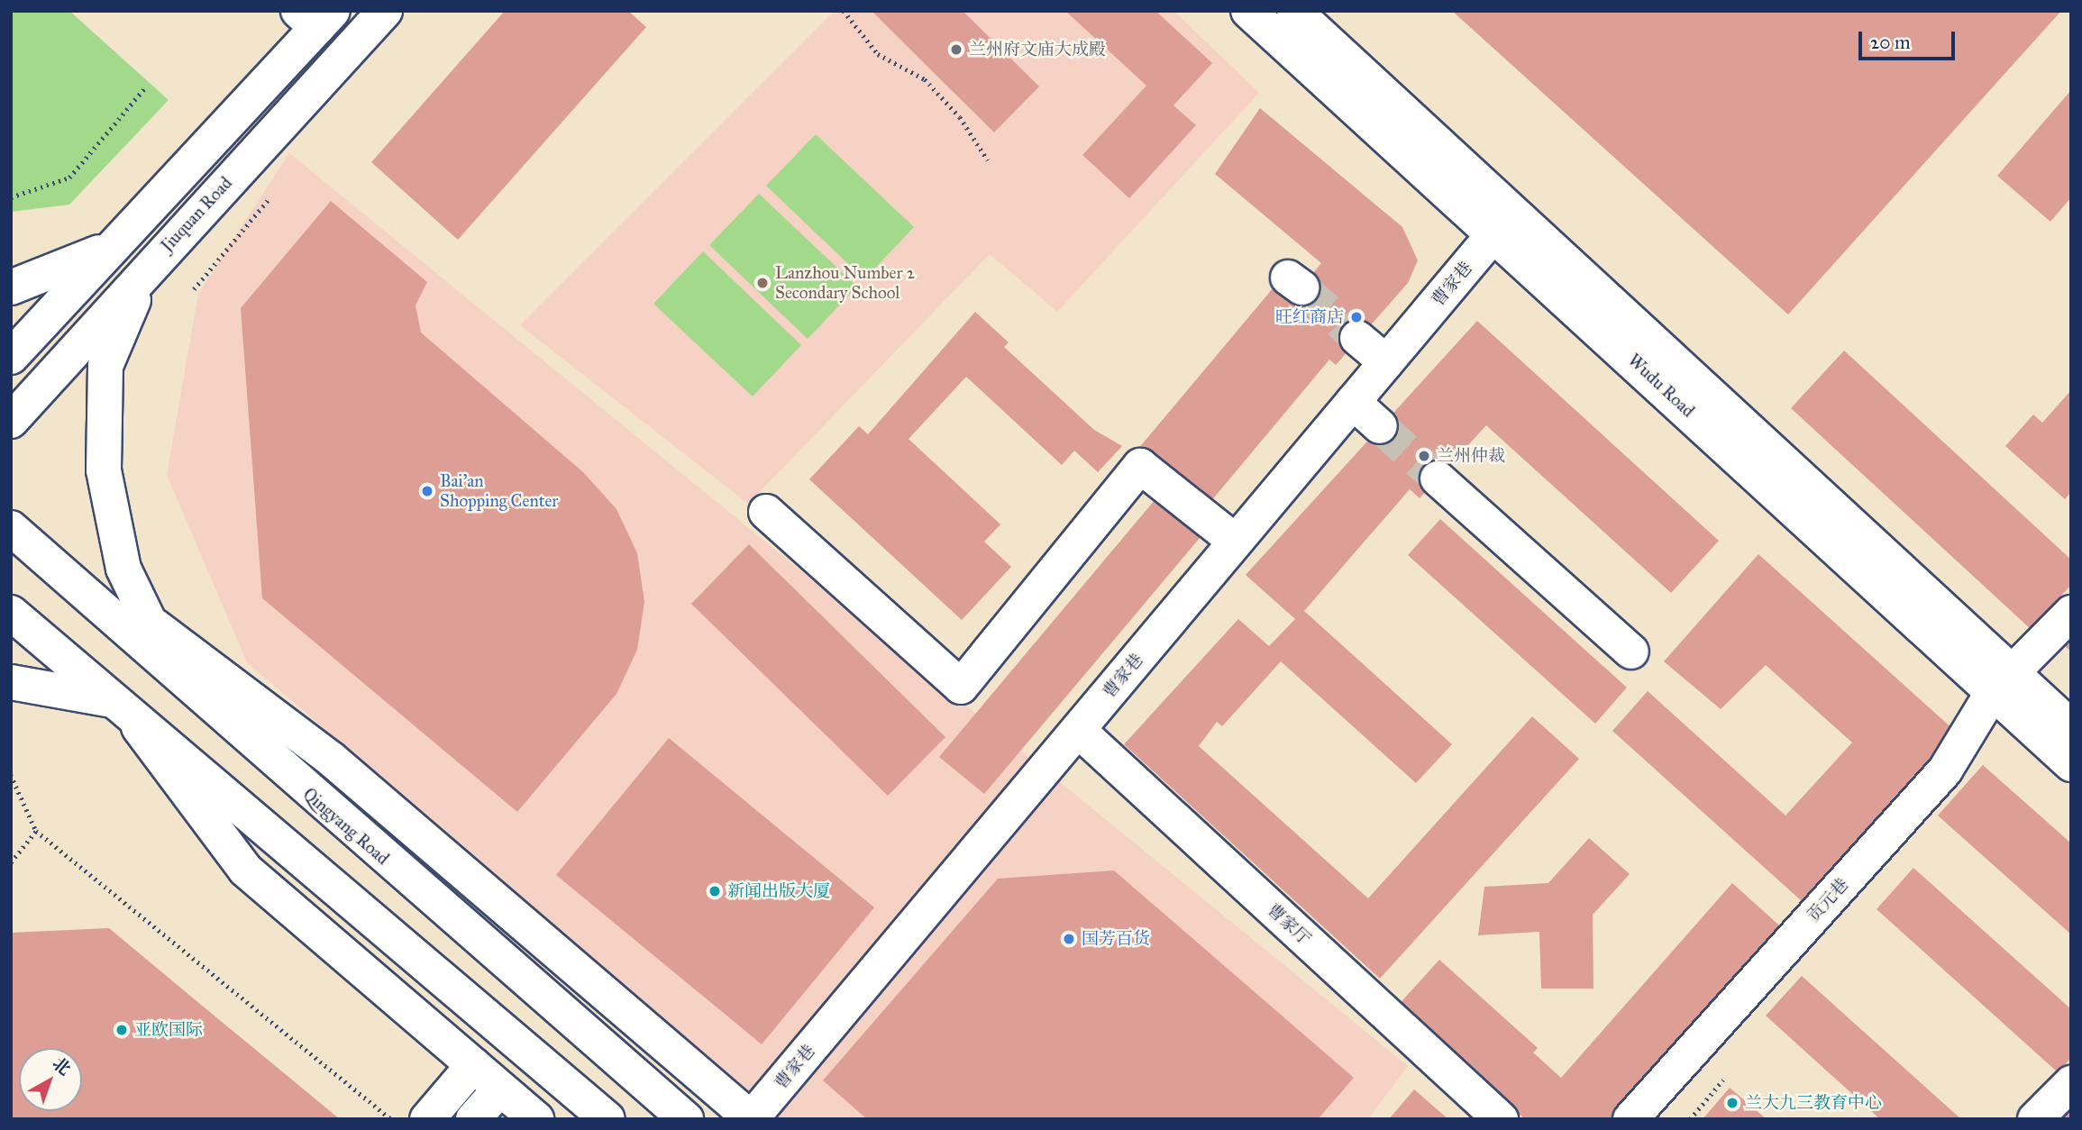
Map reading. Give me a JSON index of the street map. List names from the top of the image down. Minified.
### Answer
{"streets":{"main road":["Jiuquan Road","曹家巷","Wudu Road","Qingyang Road","贡元巷","曹家厅"]},"crossings":[["曹家巷","Wudu Road"],["曹家巷","曹家厅"],["Wudu Road","贡元巷"]],"places":["兰州府文庙大成殿","Lanzhou Number 2 Secondary School","旺红商店","兰州仲裁","Bai'an Shopping Center","新闻出版大厦","国芳百货","亚欧国际","兰大九三教育中心"],"scale_bar":"20 m","north":"top right"}
